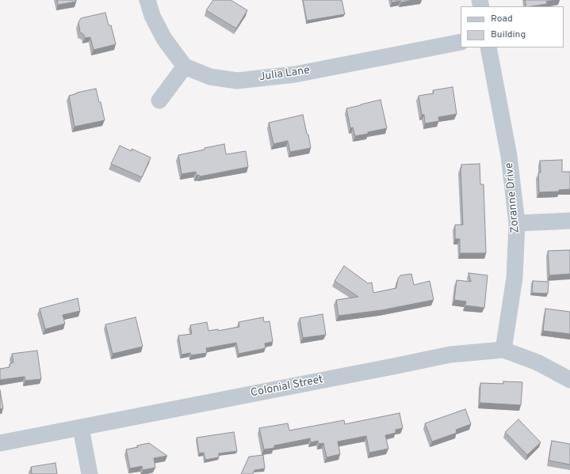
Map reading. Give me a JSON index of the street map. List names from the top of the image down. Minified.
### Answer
{"streets":{"street":["Julia Lane","Zoranne Drive","Colonial Street"]},"crossings":[["Zoranne Drive","Colonial Street"]],"legend":["Road","Building"]}
